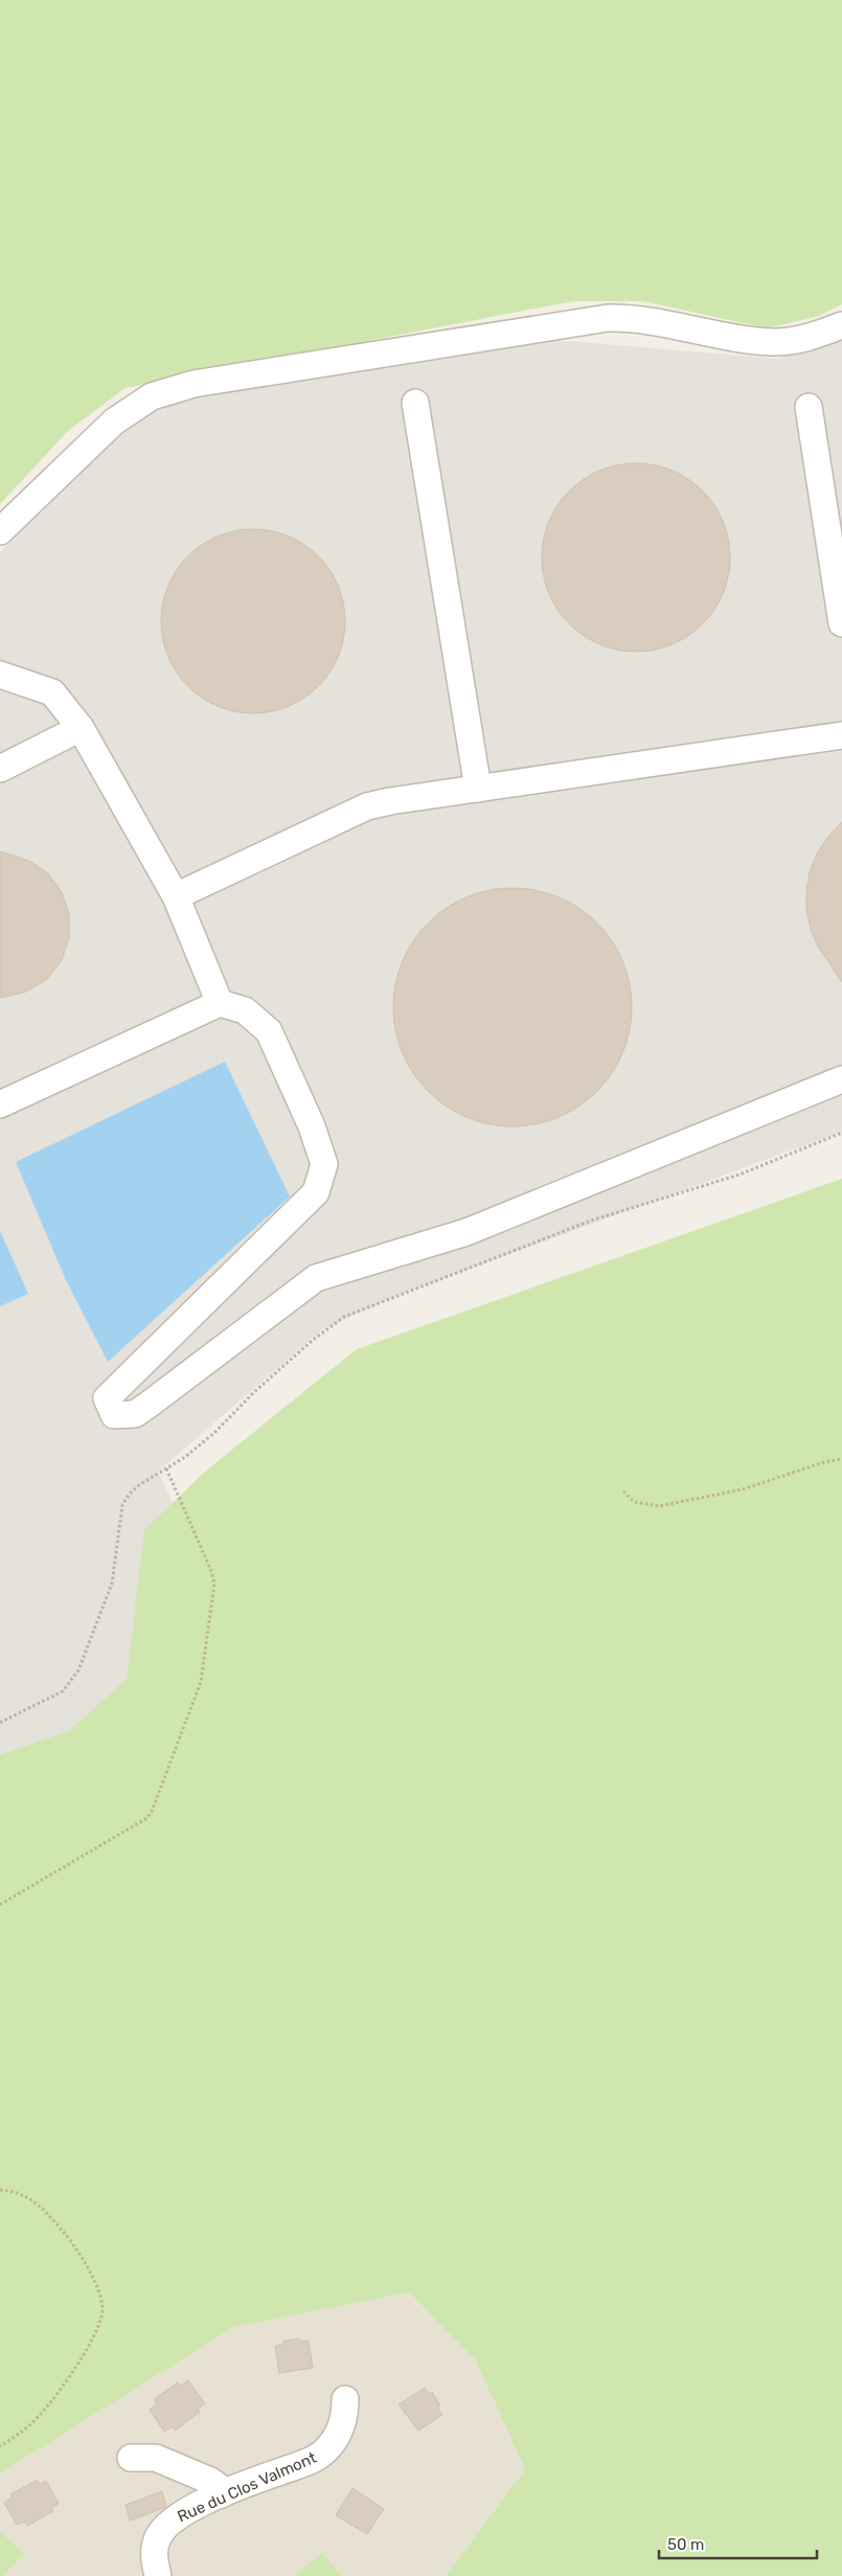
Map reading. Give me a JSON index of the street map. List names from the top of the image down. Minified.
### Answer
{"streets":{"street":["Rue du Clos Valmont"]},"scale_bar":"50 m"}
